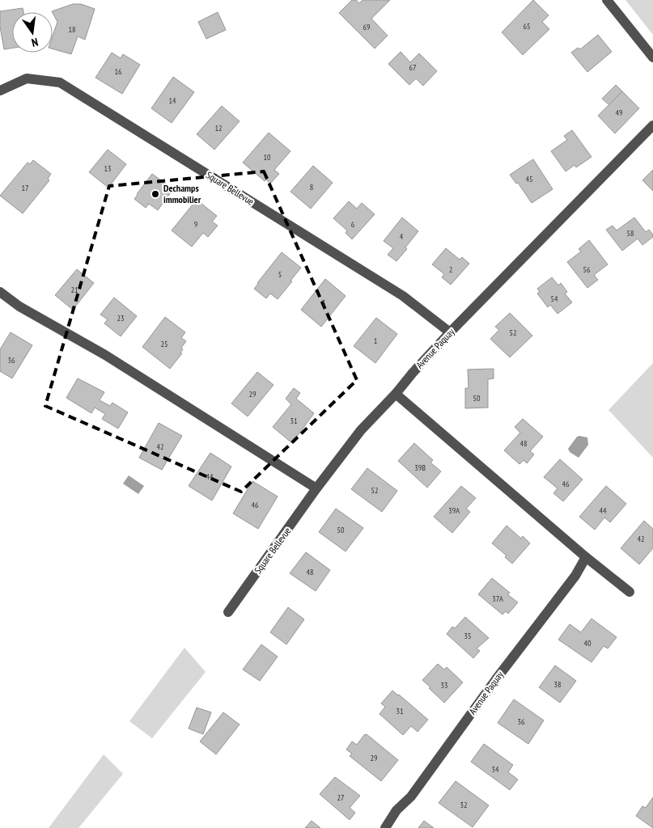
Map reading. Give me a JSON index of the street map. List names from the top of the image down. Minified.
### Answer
{"streets":{"street":["Square Bellevue","Avenue Paquay"]},"crossings":[["Square Bellevue","Avenue Paquay"]],"places":["Dechamps immobilier"],"house_numbers":["65","69","18","67","16","14","49","12","10","13","45","8","17","9","6","58","4","2","56","5","21","54","3","23","52","1","25","36","29","50","31","48","42","39B","44","46","52","46","39A","44","50","42","48","37A","35","40","38","33","31","36","29","34","27","32"],"north":"bottom"}
